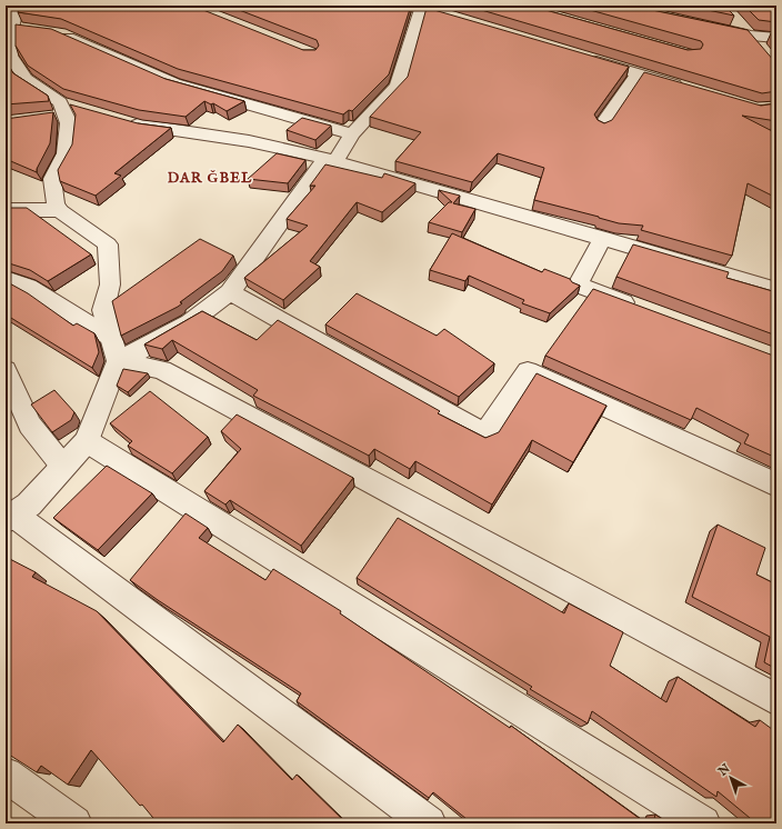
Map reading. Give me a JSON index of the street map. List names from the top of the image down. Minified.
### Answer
{"districts":["DAR ǦBEL"],"north":"top left"}
